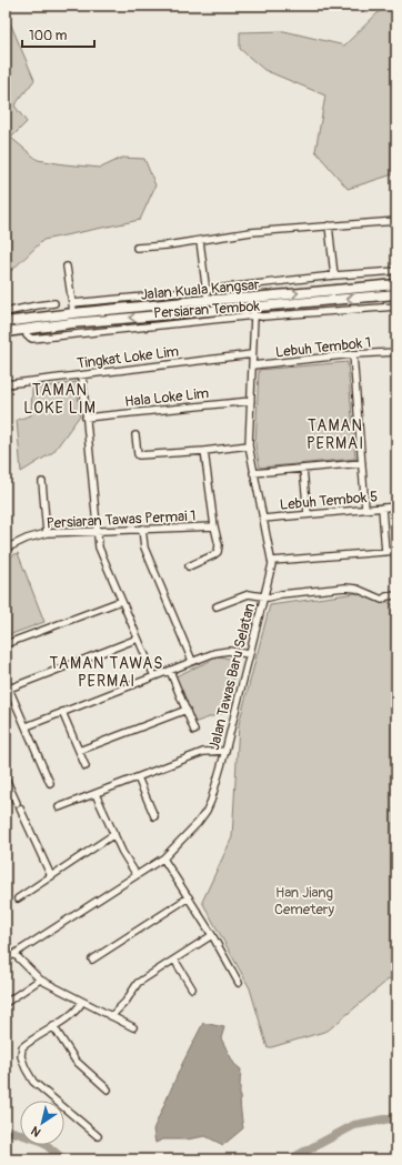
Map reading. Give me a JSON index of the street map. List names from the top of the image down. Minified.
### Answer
{"streets":{"highway":["Jalan Kuala Kangsar"],"street":["Persiaran Tembok","Lebuh Tembok 1","Tingkat Loke Lim","Hala Loke Lim","Lebuh Tembok 5","Persiaran Tawas Permai 1","Jalan Tawas Baru Selatan"]},"crossings":[["Jalan Kuala Kangsar","Persiaran Tembok"],["Jalan Kuala Kangsar","Jalan Tawas Baru Selatan"],["Persiaran Tembok","Jalan Tawas Baru Selatan"],["Lebuh Tembok 1","Jalan Tawas Baru Selatan"],["Tingkat Loke Lim","Jalan Tawas Baru Selatan"],["Hala Loke Lim","Jalan Tawas Baru Selatan"],["Lebuh Tembok 5","Jalan Tawas Baru Selatan"]],"districts":["TAMAN LOKE LIM","TAMAN PERMAI","TAMAN TAWAS PERMAI"],"parks":["Han Jiang Cemetery"],"scale_bar":"100 m","north":"bottom left"}
